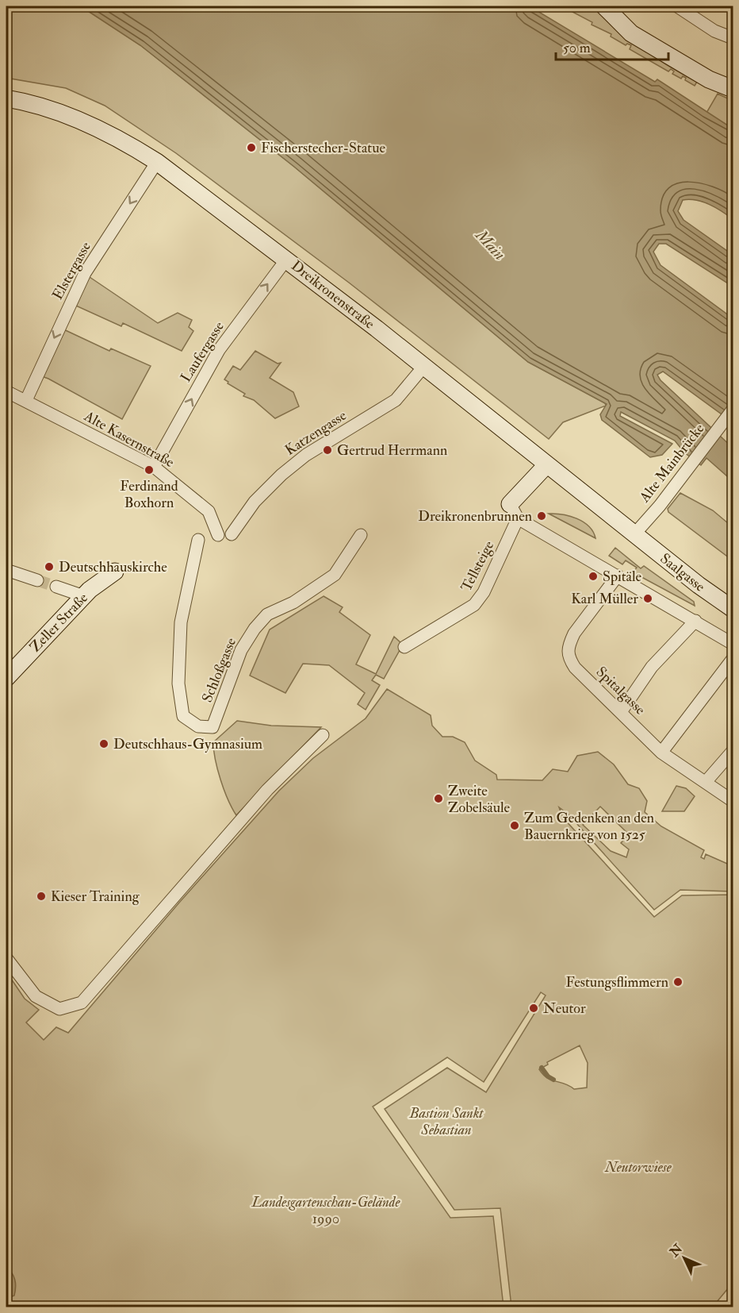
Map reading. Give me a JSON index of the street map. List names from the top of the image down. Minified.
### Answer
{"streets":{"main road":["Dreikronenstraße","Saalgasse","Zeller Straße"],"street":["Elstergasse","Laufergasse","Katzengasse","Alte Kasernstraße","Alte Mainbrücke","Tellsteige","Schloßgasse","Spitalgasse"]},"crossings":[["Elstergasse","Dreikronenstraße"],["Elstergasse","Alte Kasernstraße"],["Dreikronenstraße","Laufergasse"],["Dreikronenstraße","Katzengasse"],["Dreikronenstraße","Alte Mainbrücke"],["Dreikronenstraße","Saalgasse"],["Laufergasse","Alte Kasernstraße"],["Alte Mainbrücke","Saalgasse"]],"one_way":["Elstergasse","Laufergasse"],"water":["Main"],"parks":["Bastion Sankt Sebastian","Neutorwiese","Landesgartenschau-Gelände 1990"],"places":["Fischerstecher-Statue","Gertrud Herrmann","Ferdinand Boxhorn","Dreikronenbrunnen","Deutschhauskirche","Spitäle","Karl Müller","Deutschhaus-Gymnasium","Zweite Zobelsäule","Zum Gedenken an den Bauernkrieg von 1525","Kieser Training","Festungsflimmern","Neutor"],"scale_bar":"50 m","north":"top left"}
